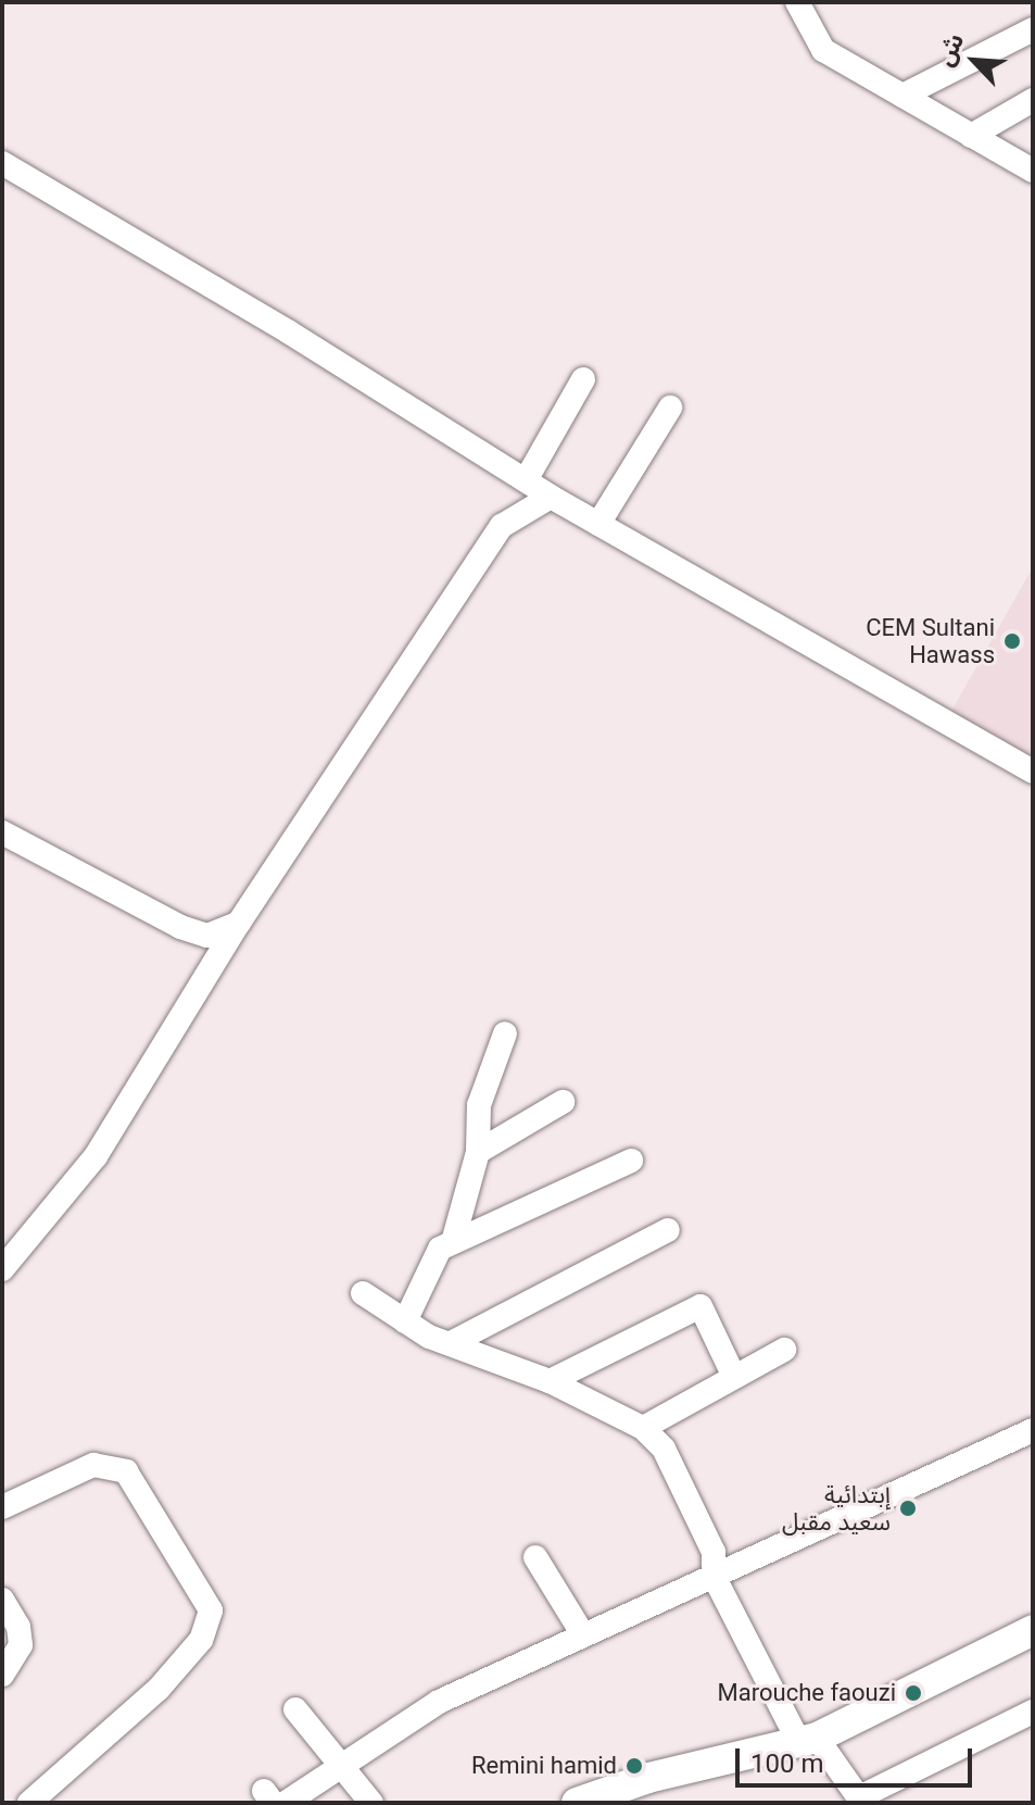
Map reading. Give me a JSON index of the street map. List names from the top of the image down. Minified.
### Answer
{"places":["CEM Sultani Hawass","إبتدائية سعيد مقبل","Marouche faouzi","Remini hamid"],"scale_bar":"100 m","north":"top left"}
